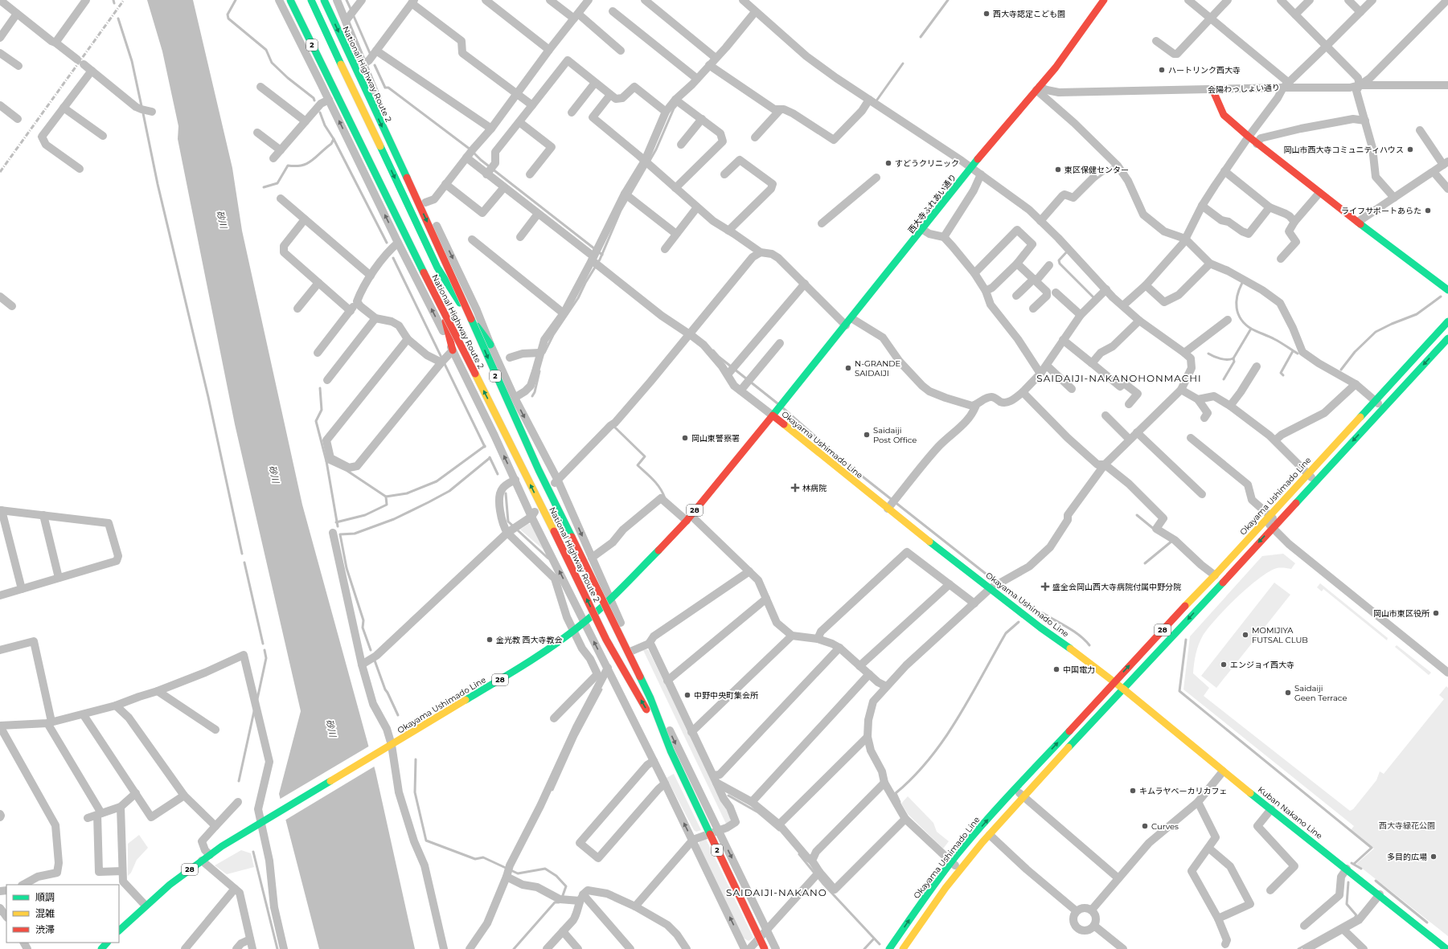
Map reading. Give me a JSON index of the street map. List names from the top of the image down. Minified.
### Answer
{"streets":{"main road":["2","National Highway Route 2","西大寺ふれあい通り","Okayama Ushimado Line","28","Kuban Nakano Line"],"street":["会陽わっしょい通り"]},"crossings":[["会陽わっしょい通り","西大寺ふれあい通り"],["西大寺ふれあい通り","Okayama Ushimado Line"],["Okayama Ushimado Line","28"],["Okayama Ushimado Line","Kuban Nakano Line"],["28","Kuban Nakano Line"]],"districts":["SAIDAIJI-NAKANOHONMACHI","SAIDAIJI-NAKANO"],"water":["砂川"],"parks":["西大寺緑花公園"],"places":{"other":["西大寺認定こども園","ハートリンク西大寺","岡山市西大寺コミュニティハウス","すどうクリニック","東区保健センター","ライフサポートあらた","N-GRANDE SAIDAIJI","Saidaiji Post Office","岡山東警察署","岡山市東区役所","MOMIJIYA FUTSAL CLUB","金光教 西大寺教会","エンジョイ西大寺","中国電力","Saidaiji Geen Terrace","中野中央町集会所","キムラヤベーカリカフェ","Curves","多目的広場"],"health":["林病院","盛全会岡山西大寺病院付属中野分院"]},"legend":["順調","混雑","渋滞"]}
